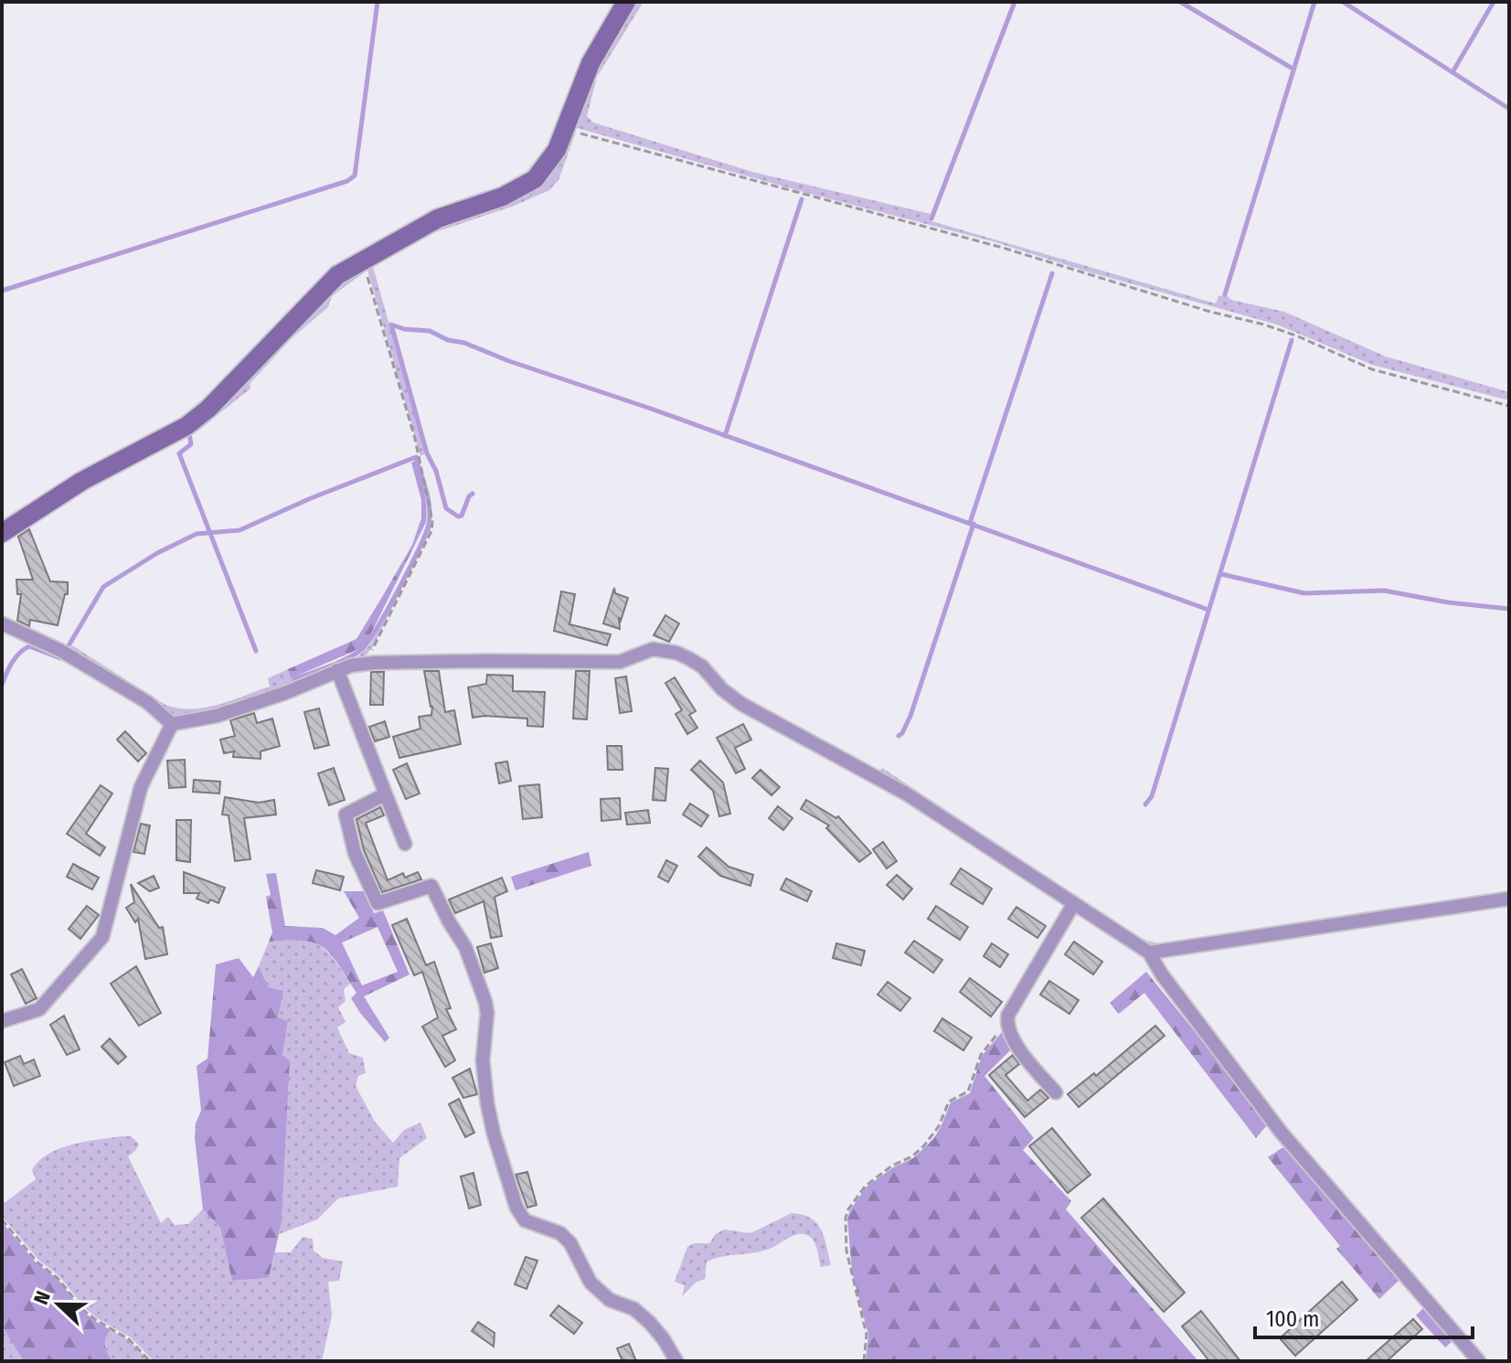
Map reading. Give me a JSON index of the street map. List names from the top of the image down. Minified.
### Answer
{"scale_bar":"100 m","north":"left"}
